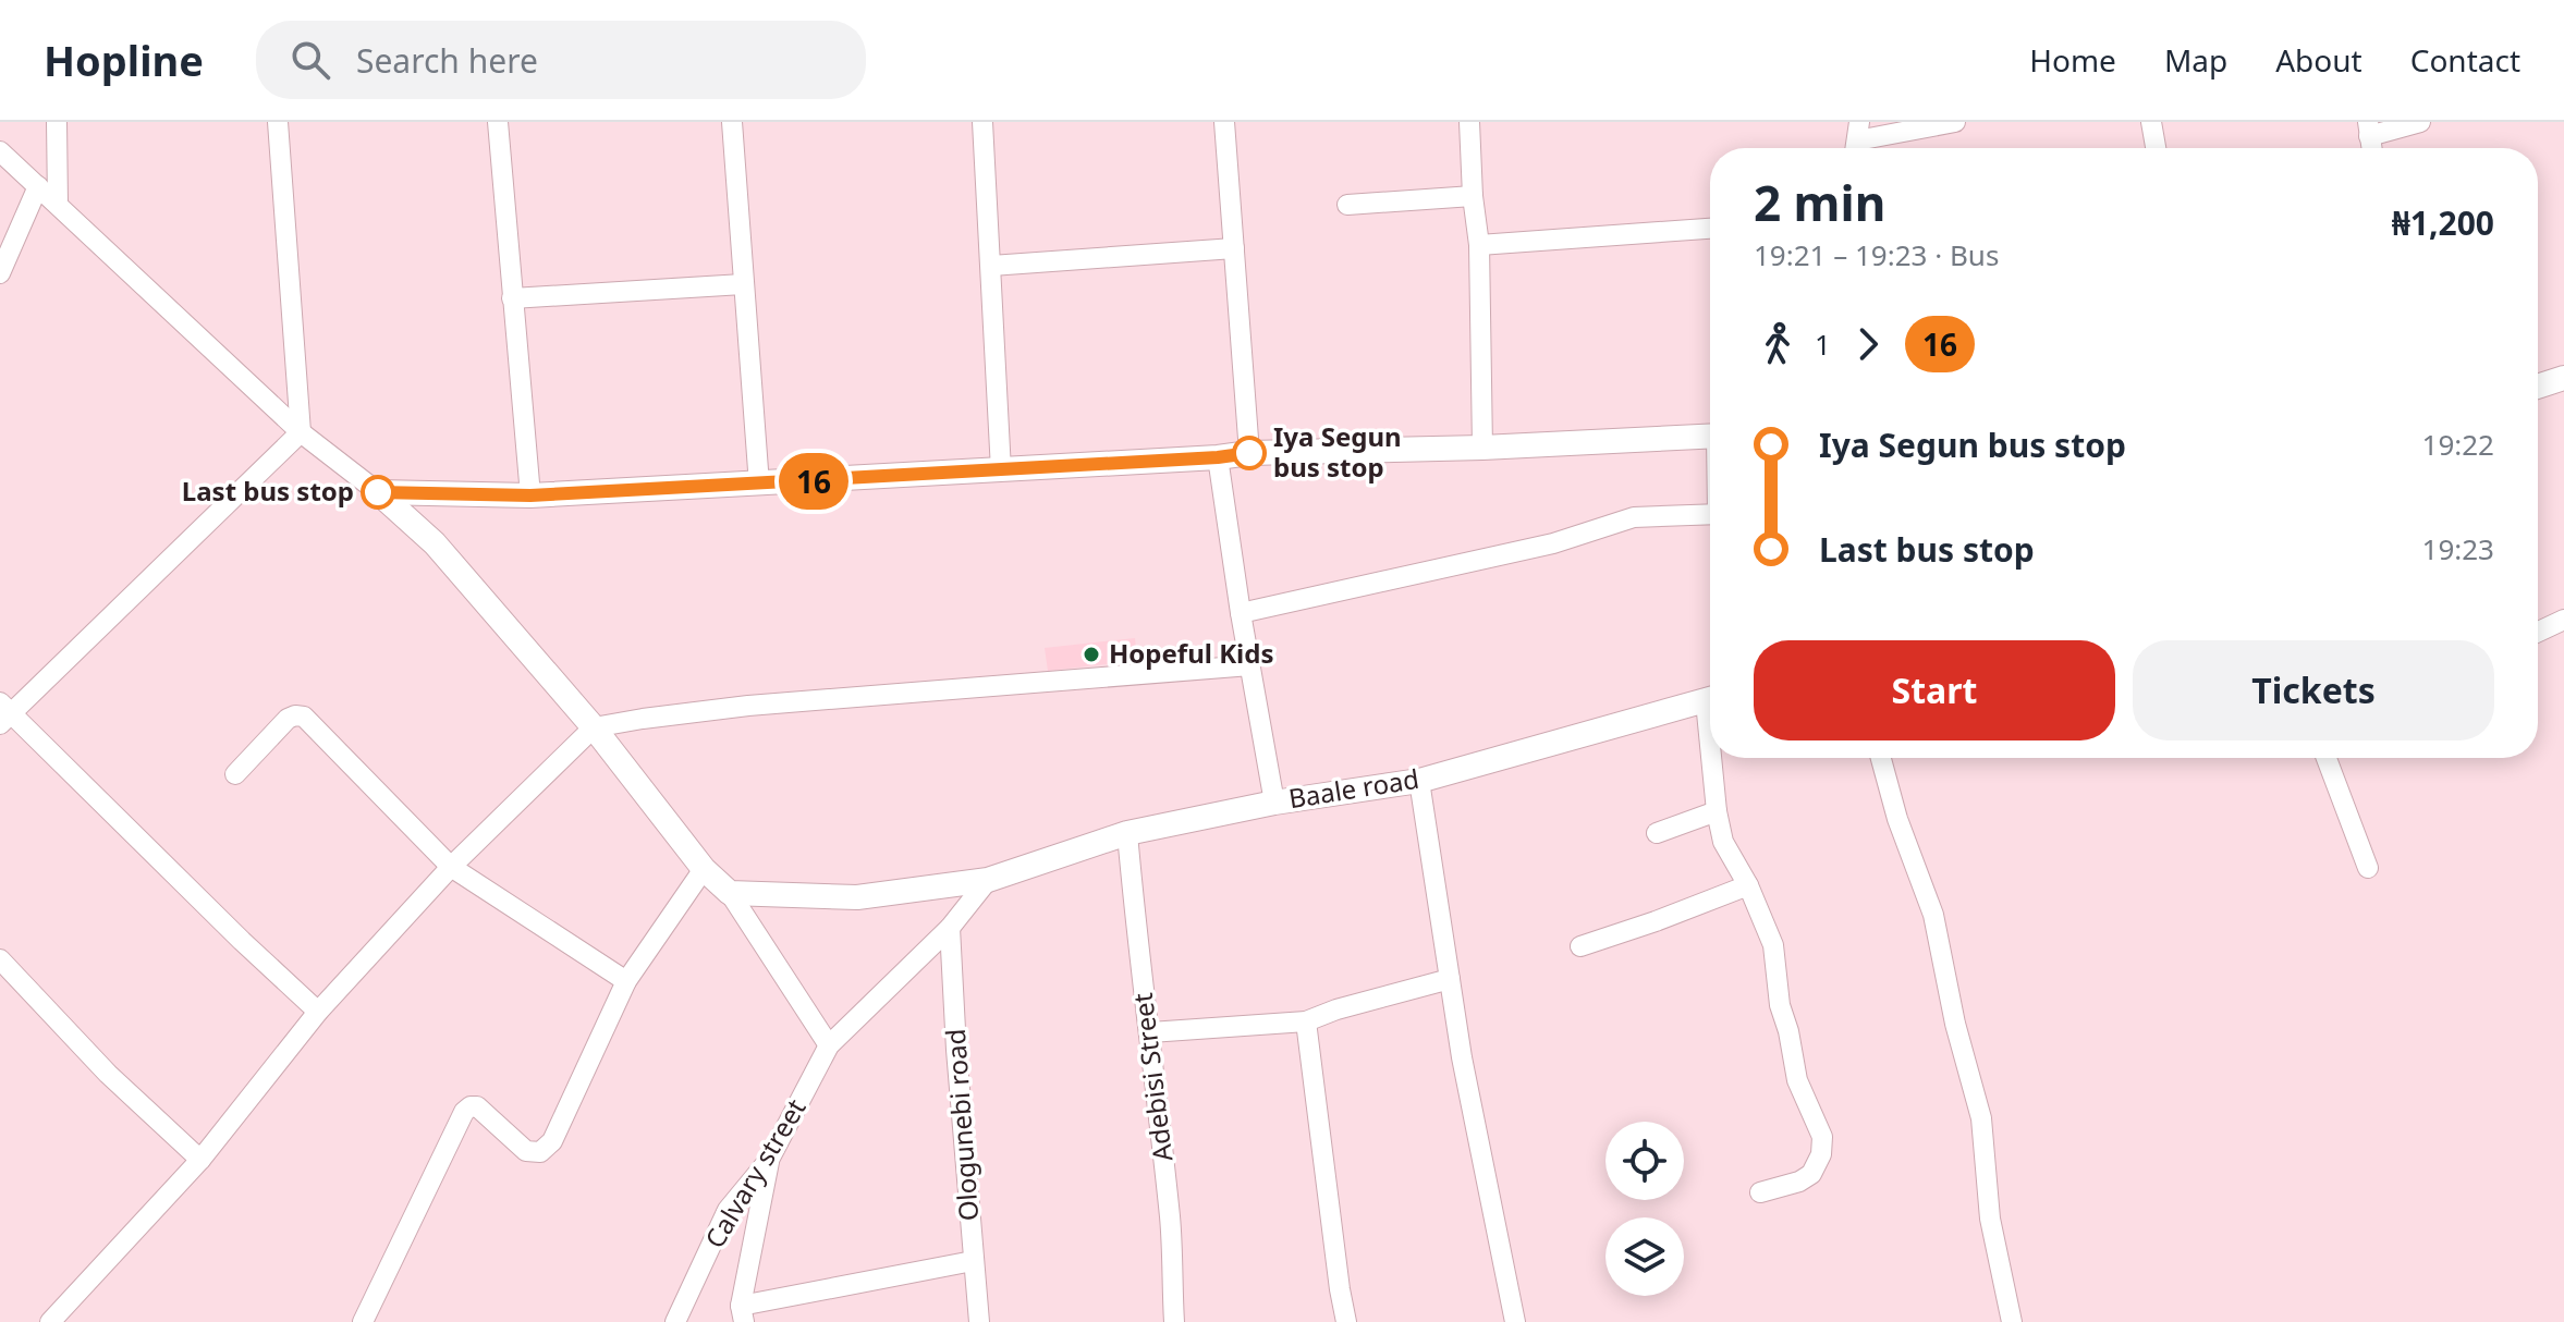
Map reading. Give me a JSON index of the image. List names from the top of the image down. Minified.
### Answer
{"streets":{"street":["Baale road","Adebisi Street","Ologunebi road","Calvary street"]},"crossings":[["Baale road","Adebisi Street"],["Baale road","Calvary street"],["Ologunebi road","Calvary street"]],"places":["Iya Segun bus stop","Last bus stop","Hopeful Kids"],"lines":["bus line 16"],"page":{"header":"Hopline","search":"Search here","nav":["Home","Map","About","Contact"],"on_map":"16","heading":["2 min","19:21 – 19:23 · Bus","₦1,200"],"legs":["1","16"],"list":[{"name":"Iya Segun bus stop","value":"19:22"},{"name":"Last bus stop","value":"19:23"}],"buttons":["Start","Tickets"]}}
